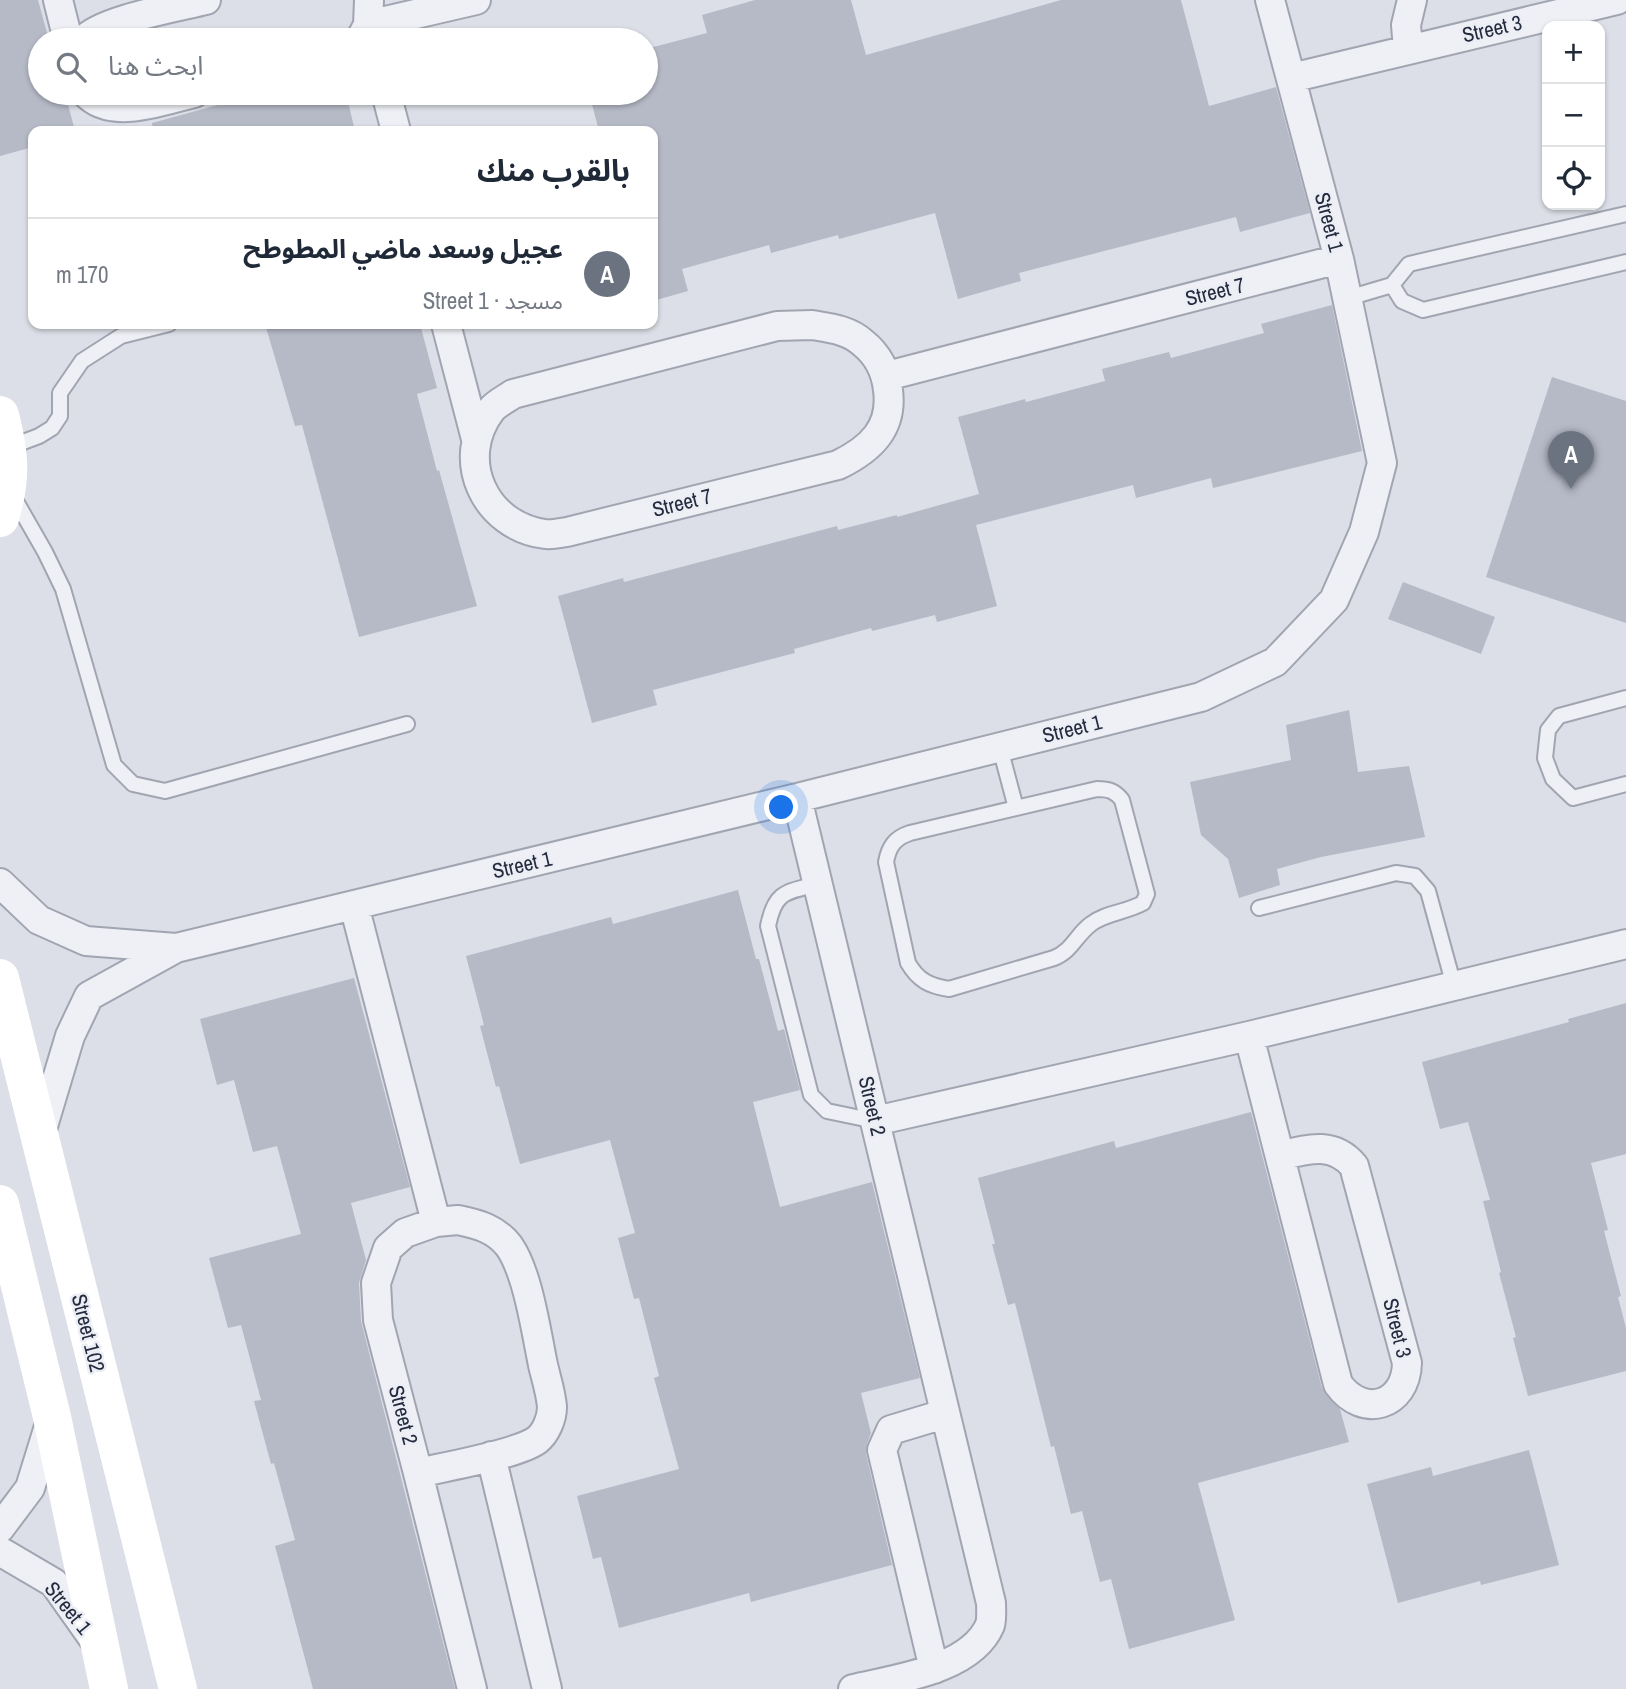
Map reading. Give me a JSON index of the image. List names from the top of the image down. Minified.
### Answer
{"streets":{"street":["Street 3","Street 1","Street 7","Street 2","Street 102"]},"crossings":[["Street 3","Street 1"],["Street 1","Street 7"],["Street 1","Street 2"],["Street 1","Street 102"]],"page":{"map_buttons":["+","−"],"search":"ابحث هنا","heading":"بالقرب منك","list":[{"mark":"A","name":"عجيل وسعد ماضي المطوطح","note":"مسجد · Street 1","value":"170 m"}],"pins":"A"}}
